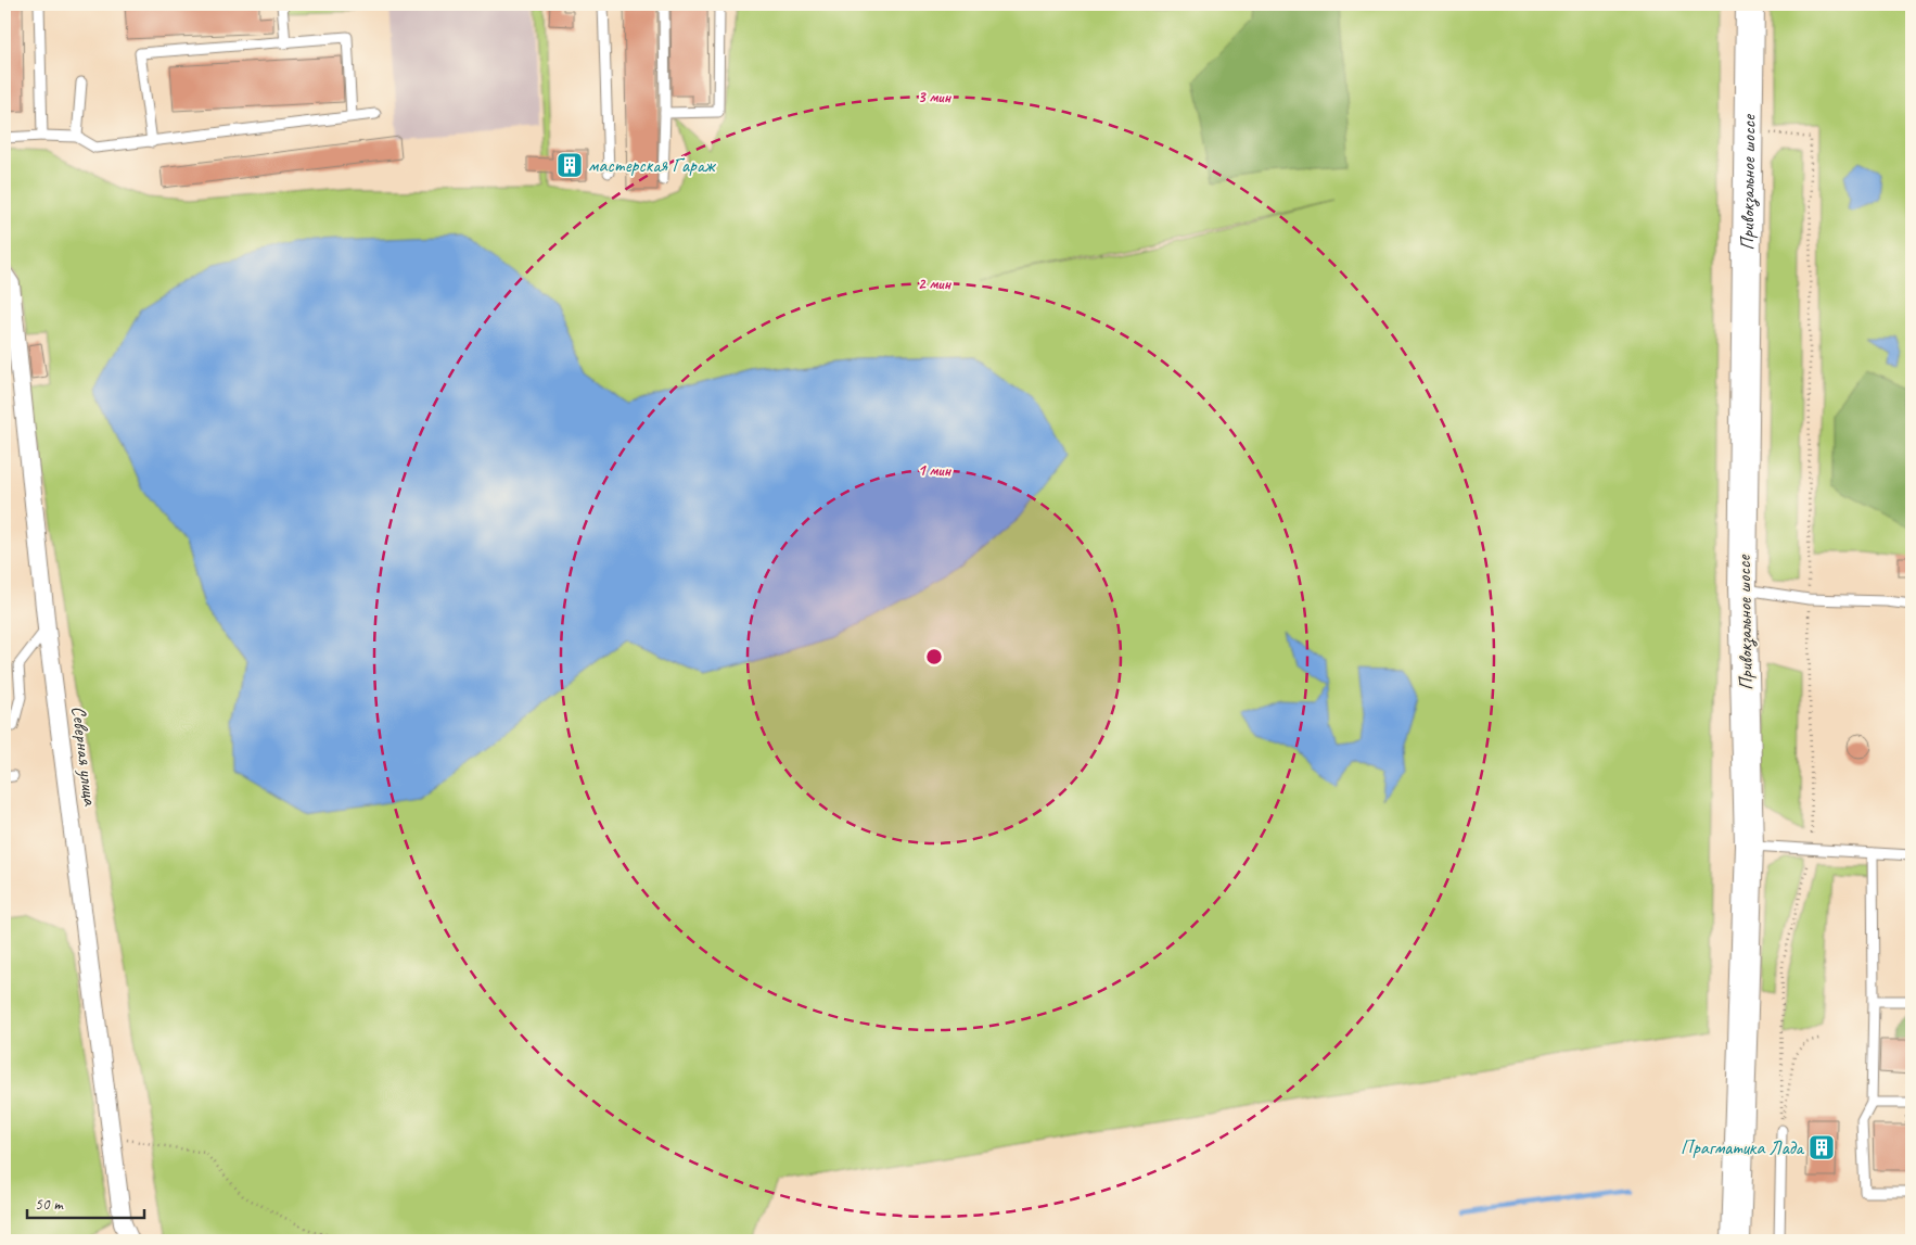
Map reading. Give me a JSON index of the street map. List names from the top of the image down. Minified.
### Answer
{"streets":{"main road":["Привокзальное шоссе"],"street":["Северная улица"]},"places":{"building":["мастерская Гараж","Прагматика Лада"]},"scale_bar":"50 m","rings":["3 мин","2 мин","1 мин"]}
